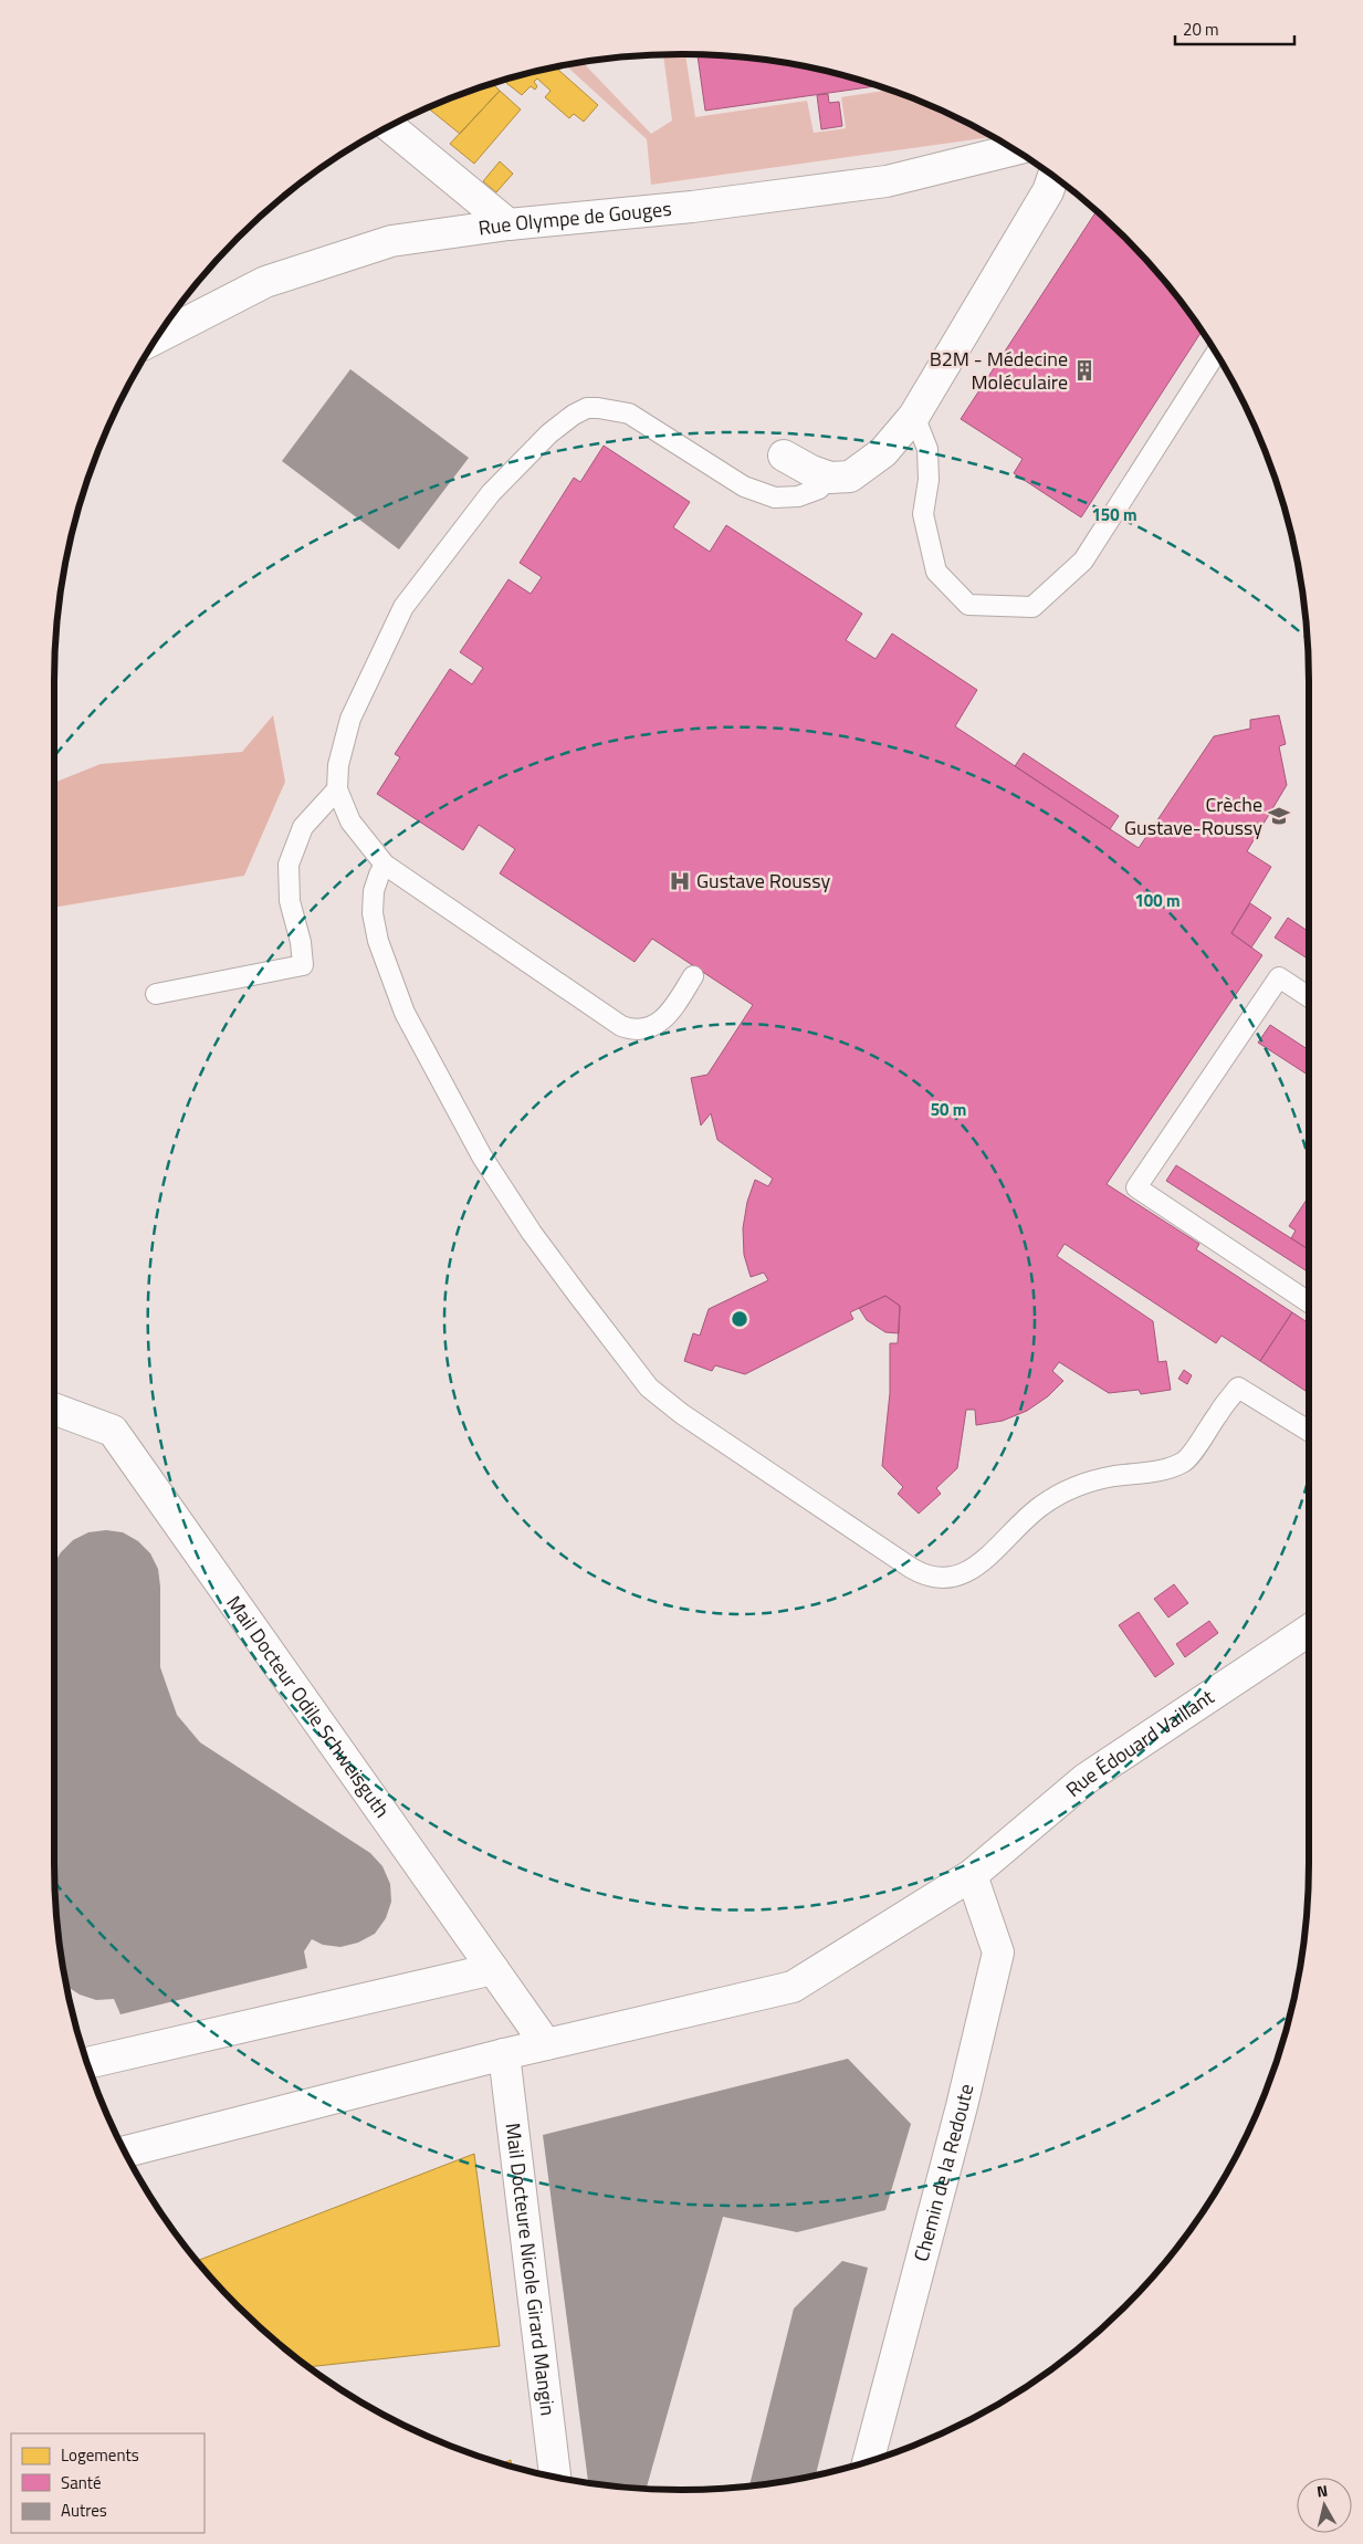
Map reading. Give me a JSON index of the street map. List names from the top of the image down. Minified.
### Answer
{"streets":{"street":["Rue Olympe de Gouges","Mail Docteur Odile Schweisguth","Rue Édouard Vaillant","Chemin de la Redoute","Mail Docteure Nicole Girard Mangin"]},"crossings":[["Mail Docteur Odile Schweisguth","Rue Édouard Vaillant"],["Rue Édouard Vaillant","Chemin de la Redoute"],["Rue Édouard Vaillant","Mail Docteure Nicole Girard Mangin"]],"places":{"building":["B2M - Médecine Moléculaire"],"school or university":["Crèche Gustave-Roussy"],"hospital":["Gustave Roussy"]},"legend":["Logements","Santé","Autres"],"scale_bar":"20 m","north":"top","rings":["150 m","100 m","50 m"]}
